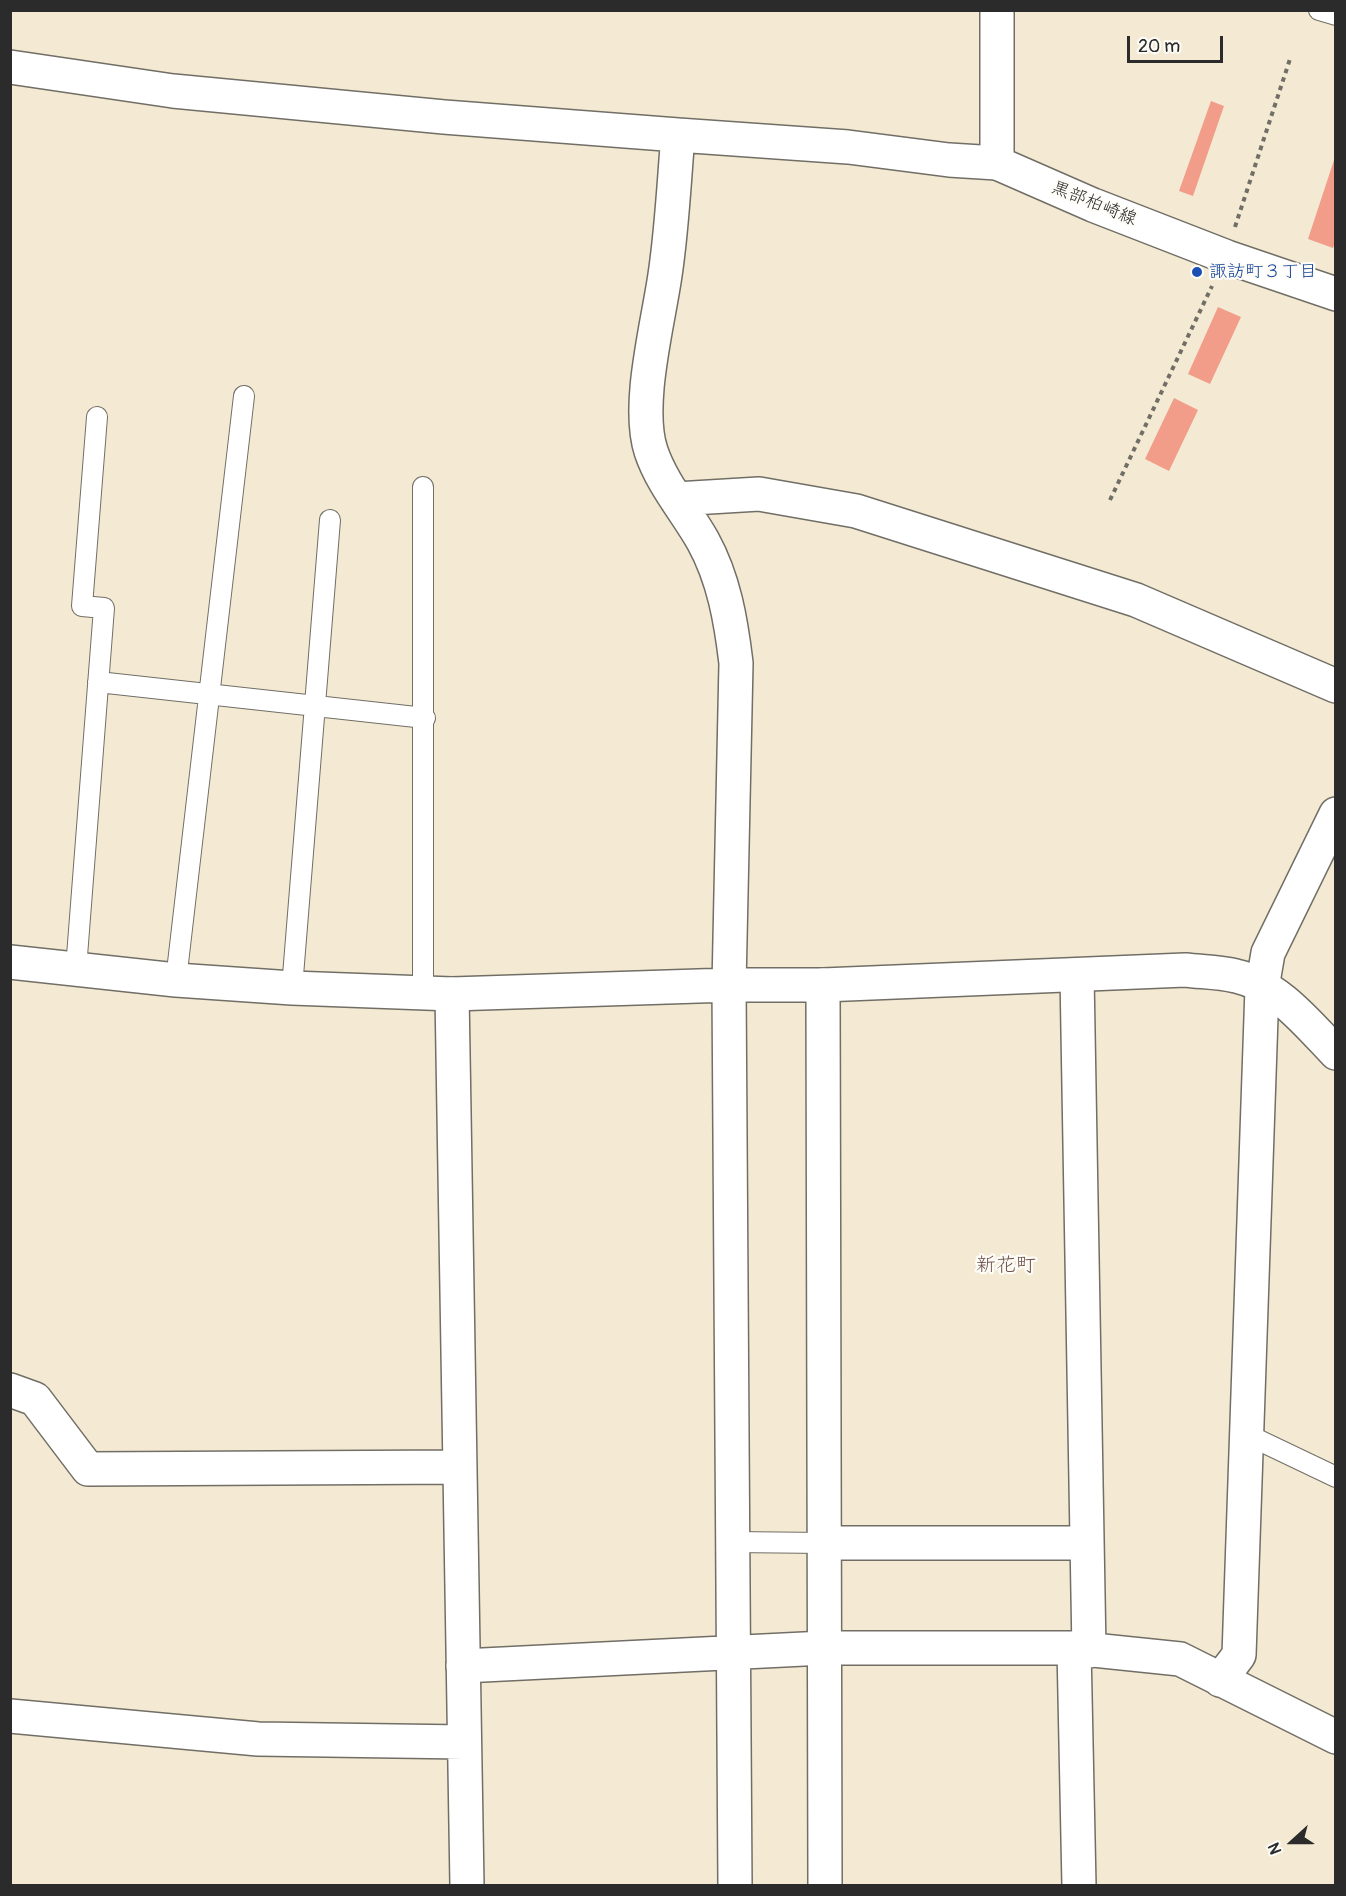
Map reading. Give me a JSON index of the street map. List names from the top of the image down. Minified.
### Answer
{"streets":{"street":["黒部柏崎線"]},"districts":["新花町"],"places":["諏訪町３丁目"],"scale_bar":"20 m","north":"left"}
